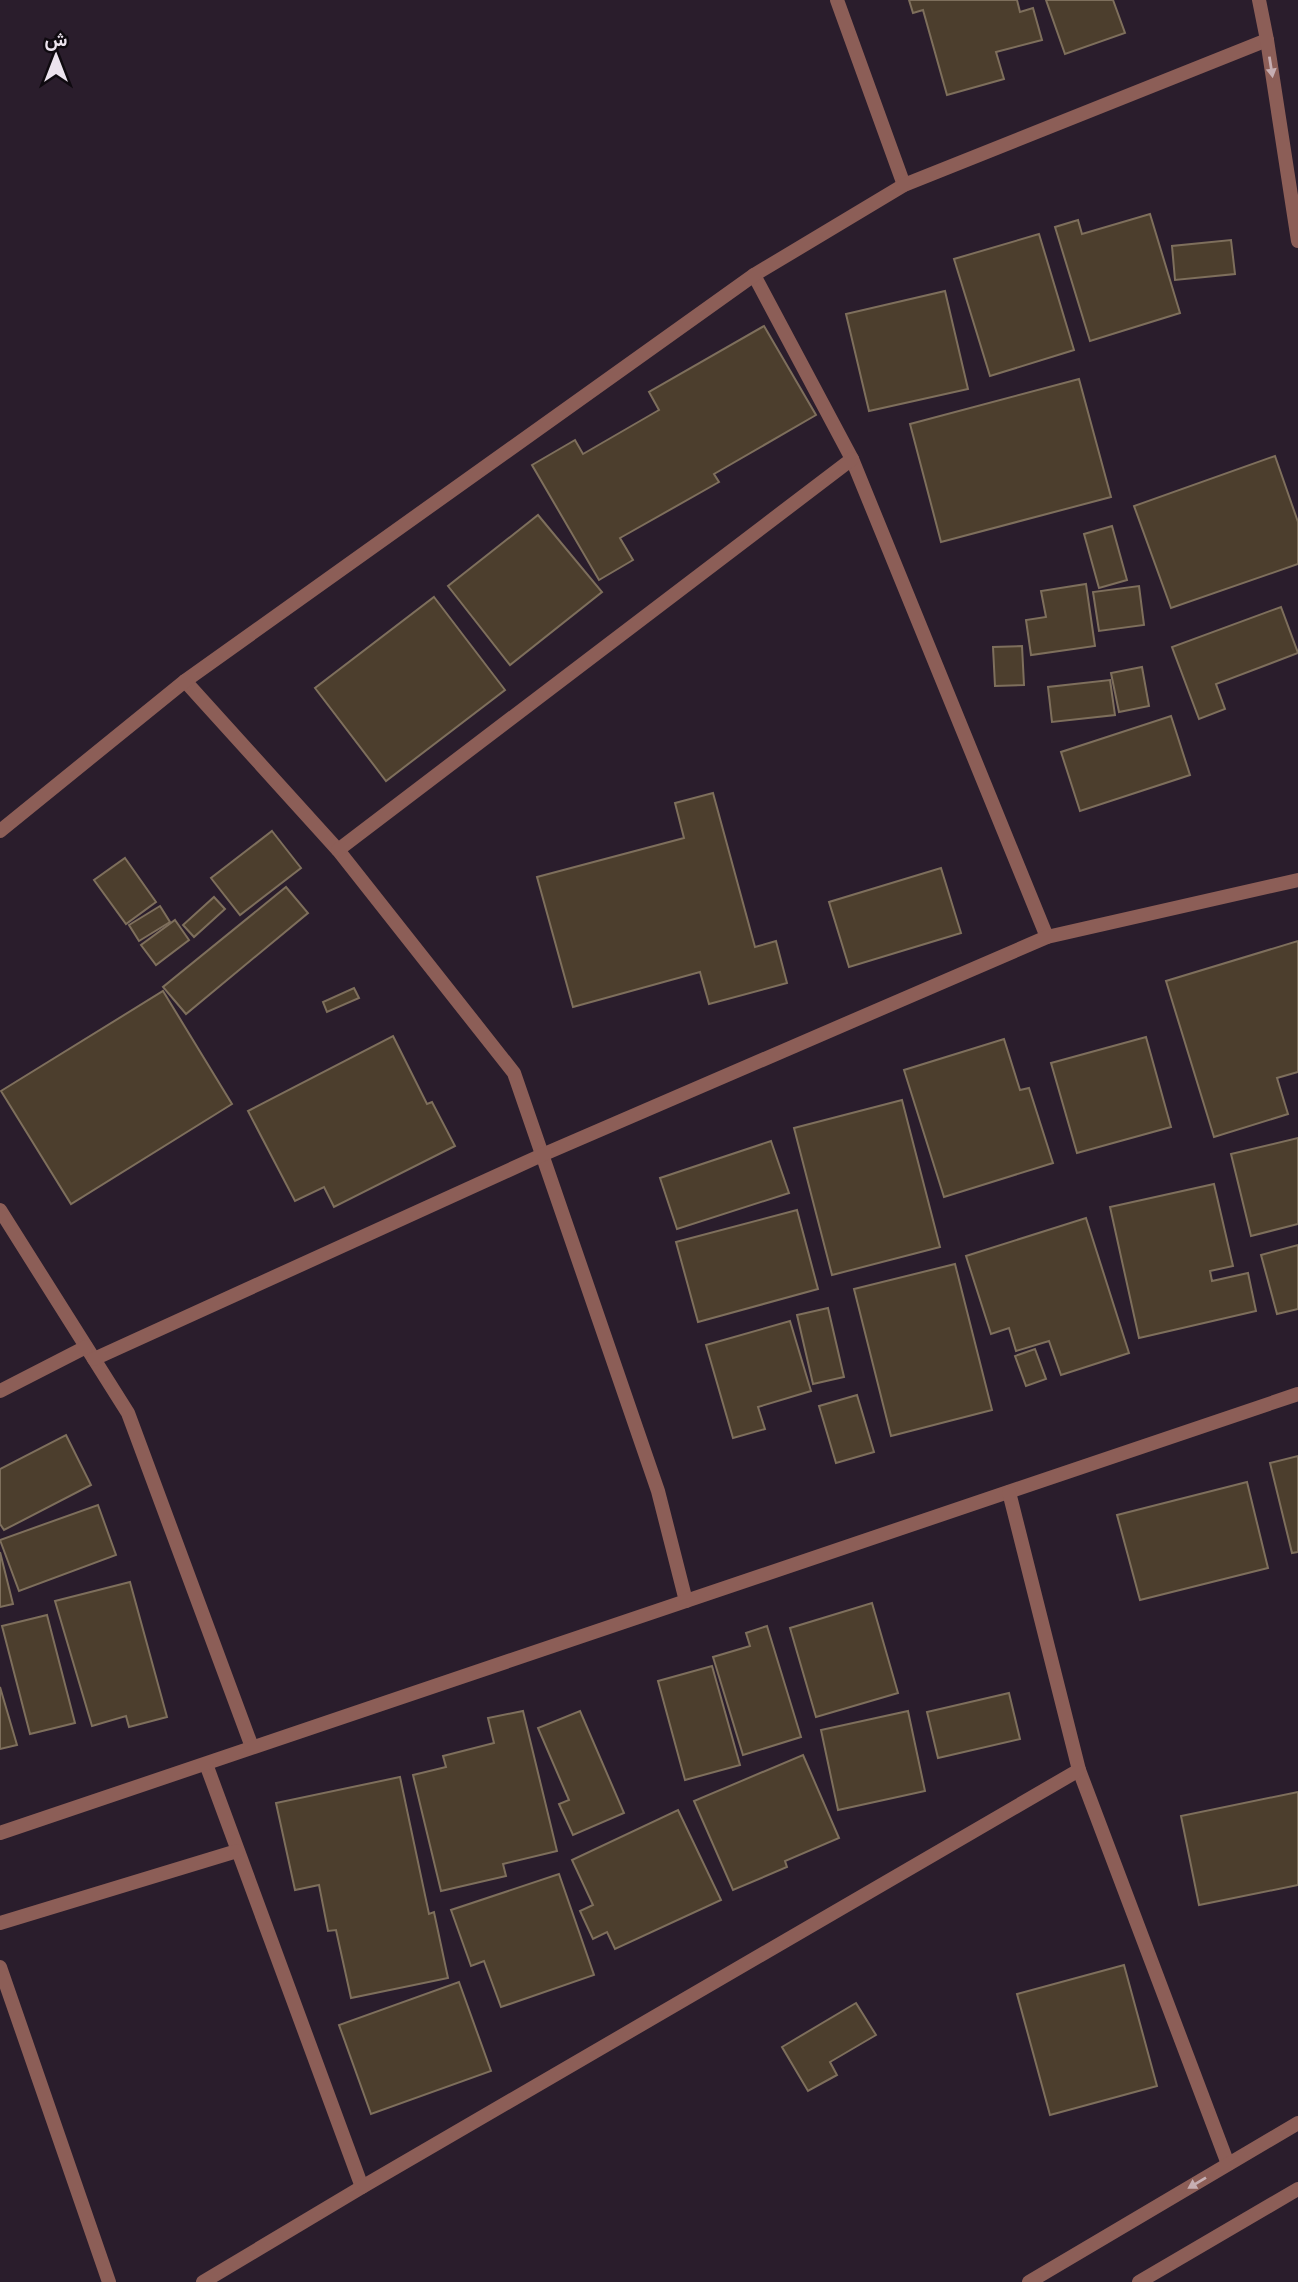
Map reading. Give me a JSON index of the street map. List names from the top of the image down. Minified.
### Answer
{"north":"top"}
